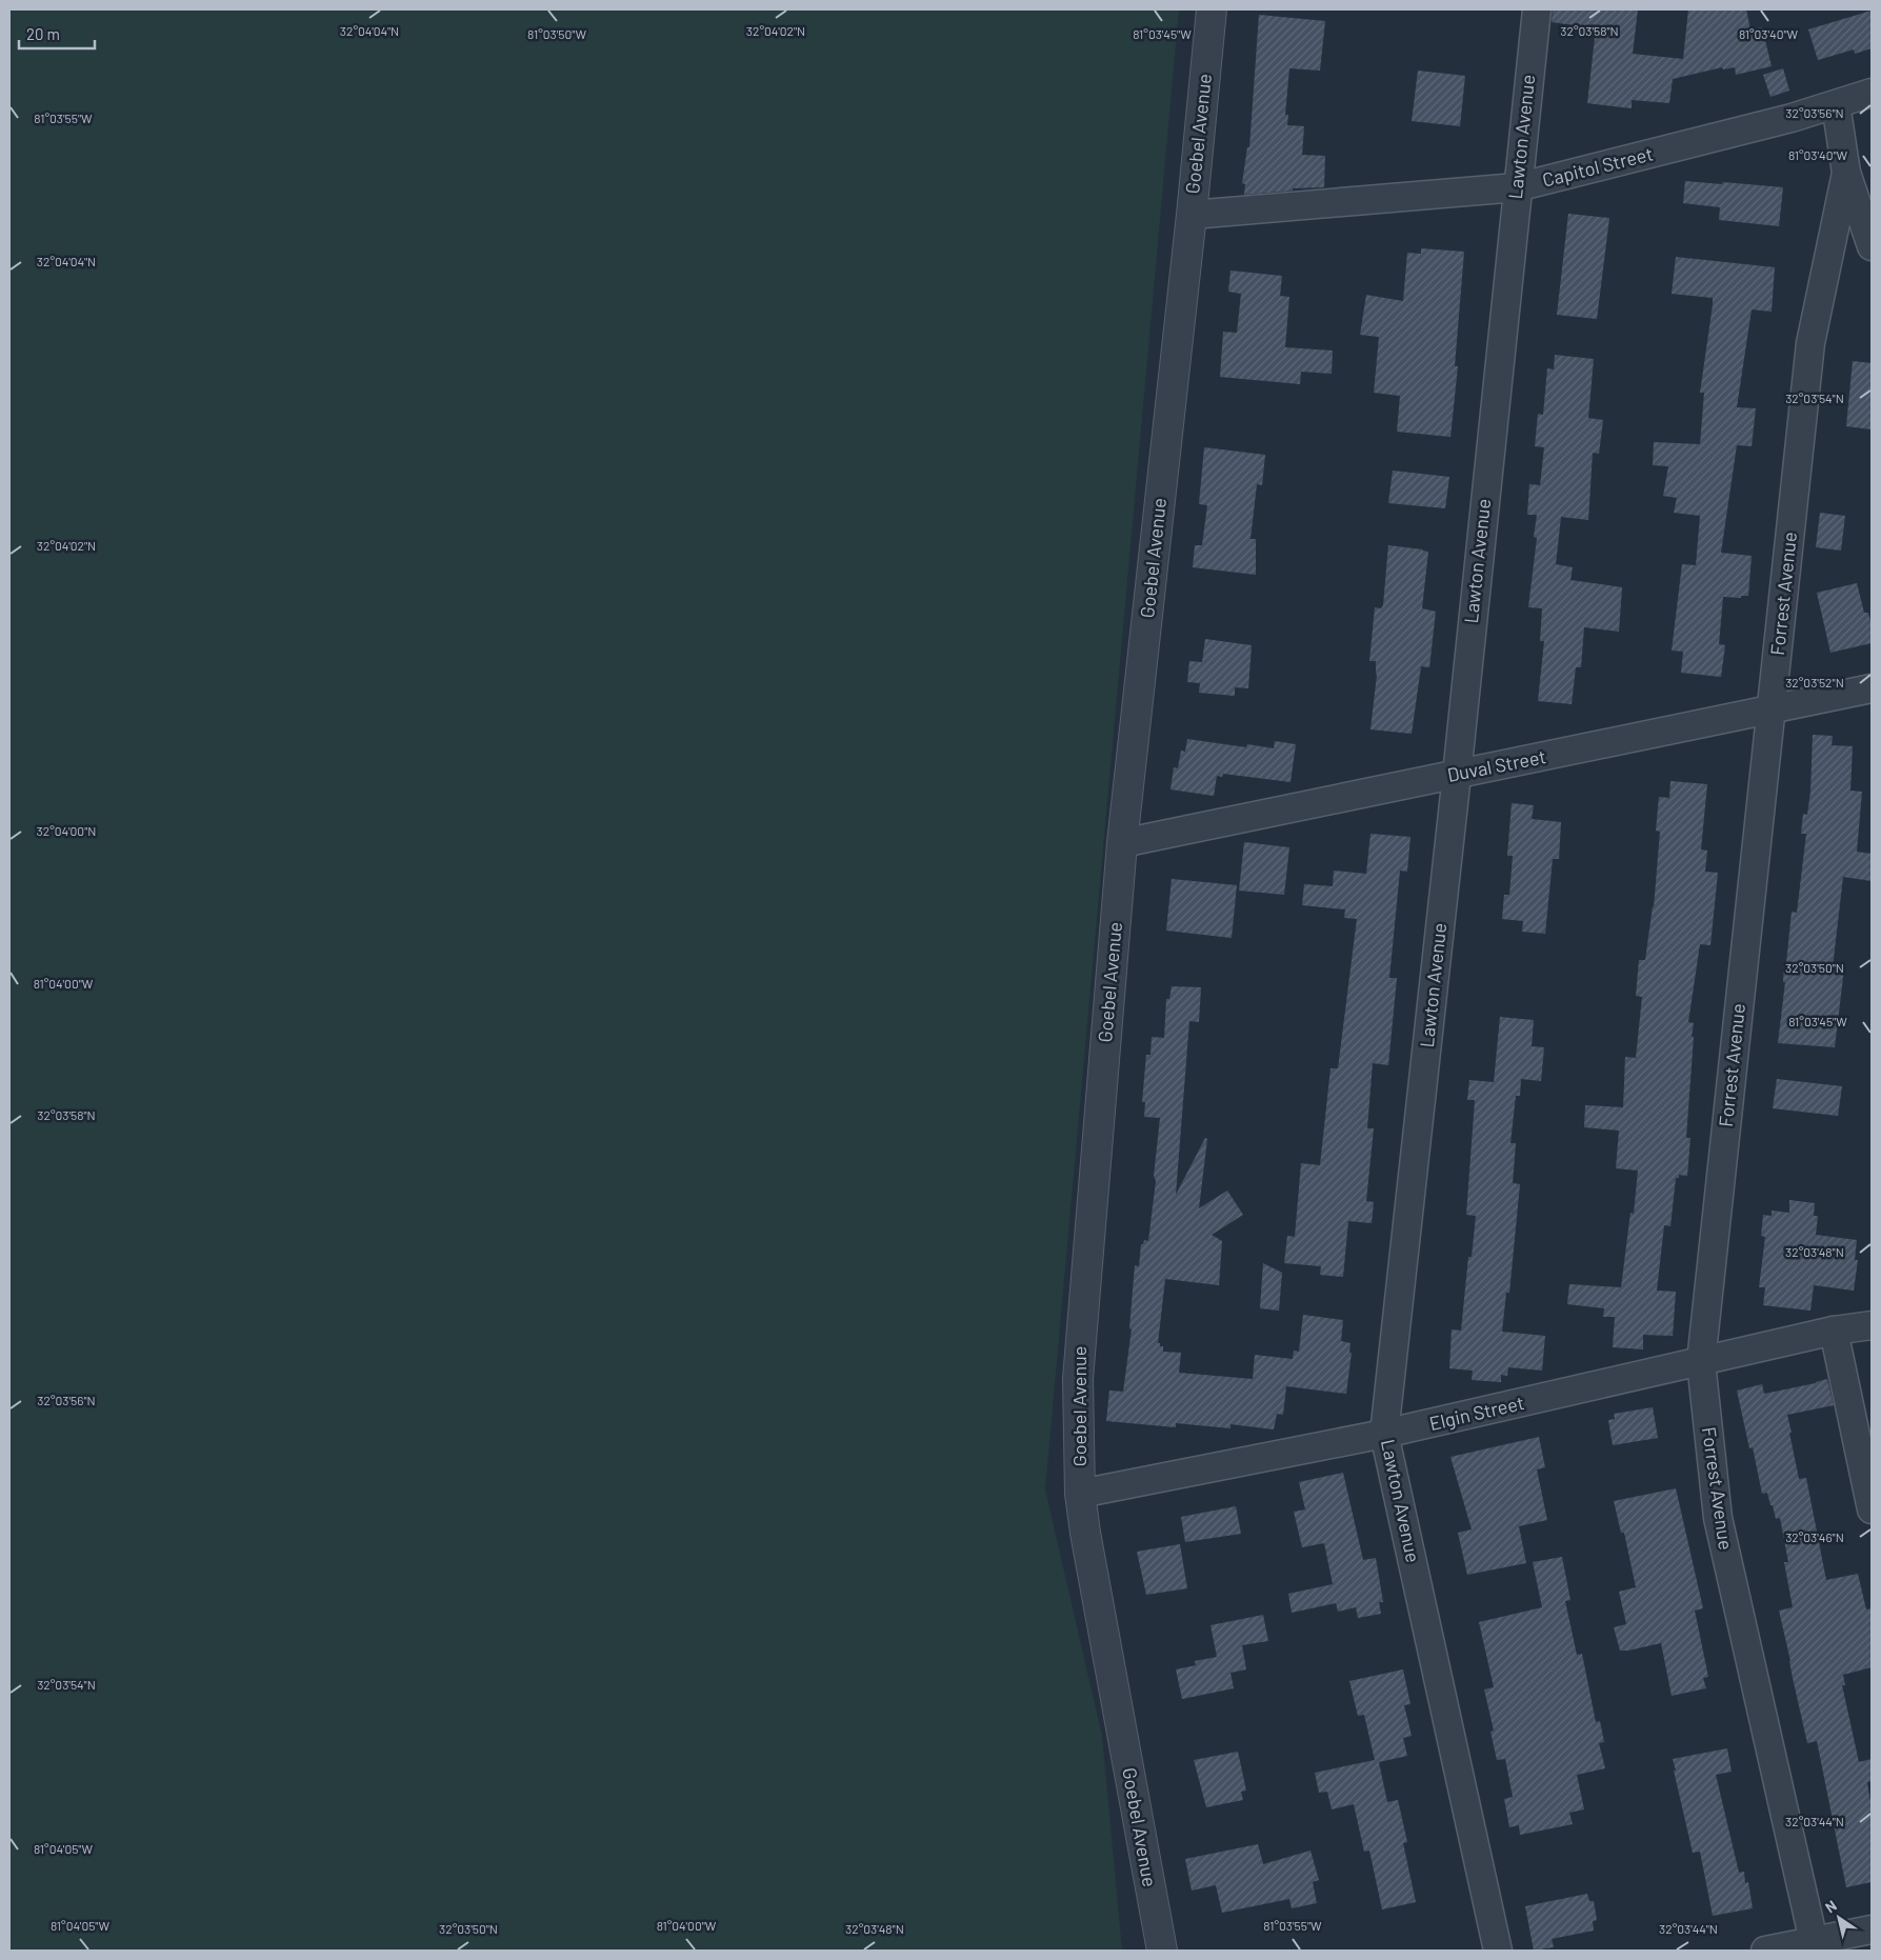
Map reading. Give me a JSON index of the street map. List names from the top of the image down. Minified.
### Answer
{"streets":{"street":["Goebel Avenue","Lawton Avenue","Capitol Street","Forrest Avenue","Duval Street","Elgin Street"]},"crossings":[["Goebel Avenue","Capitol Street"],["Goebel Avenue","Duval Street"],["Goebel Avenue","Elgin Street"],["Lawton Avenue","Capitol Street"],["Lawton Avenue","Duval Street"],["Lawton Avenue","Elgin Street"],["Forrest Avenue","Duval Street"],["Forrest Avenue","Elgin Street"]],"scale_bar":"20 m","north":"top left","coordinates":["32°04'04\"N","32°04'02\"N","32°03'58\"N","81°03'50\"W","81°03'45\"W","81°03'40\"W","32°03'56\"N","81°03'55\"W","32°03'54\"N","32°03'52\"N","32°04'00\"N","32°03'50\"N","81°04'00\"W","32°03'48\"N","32°03'46\"N","32°03'44\"N","81°04'05\"W"]}
